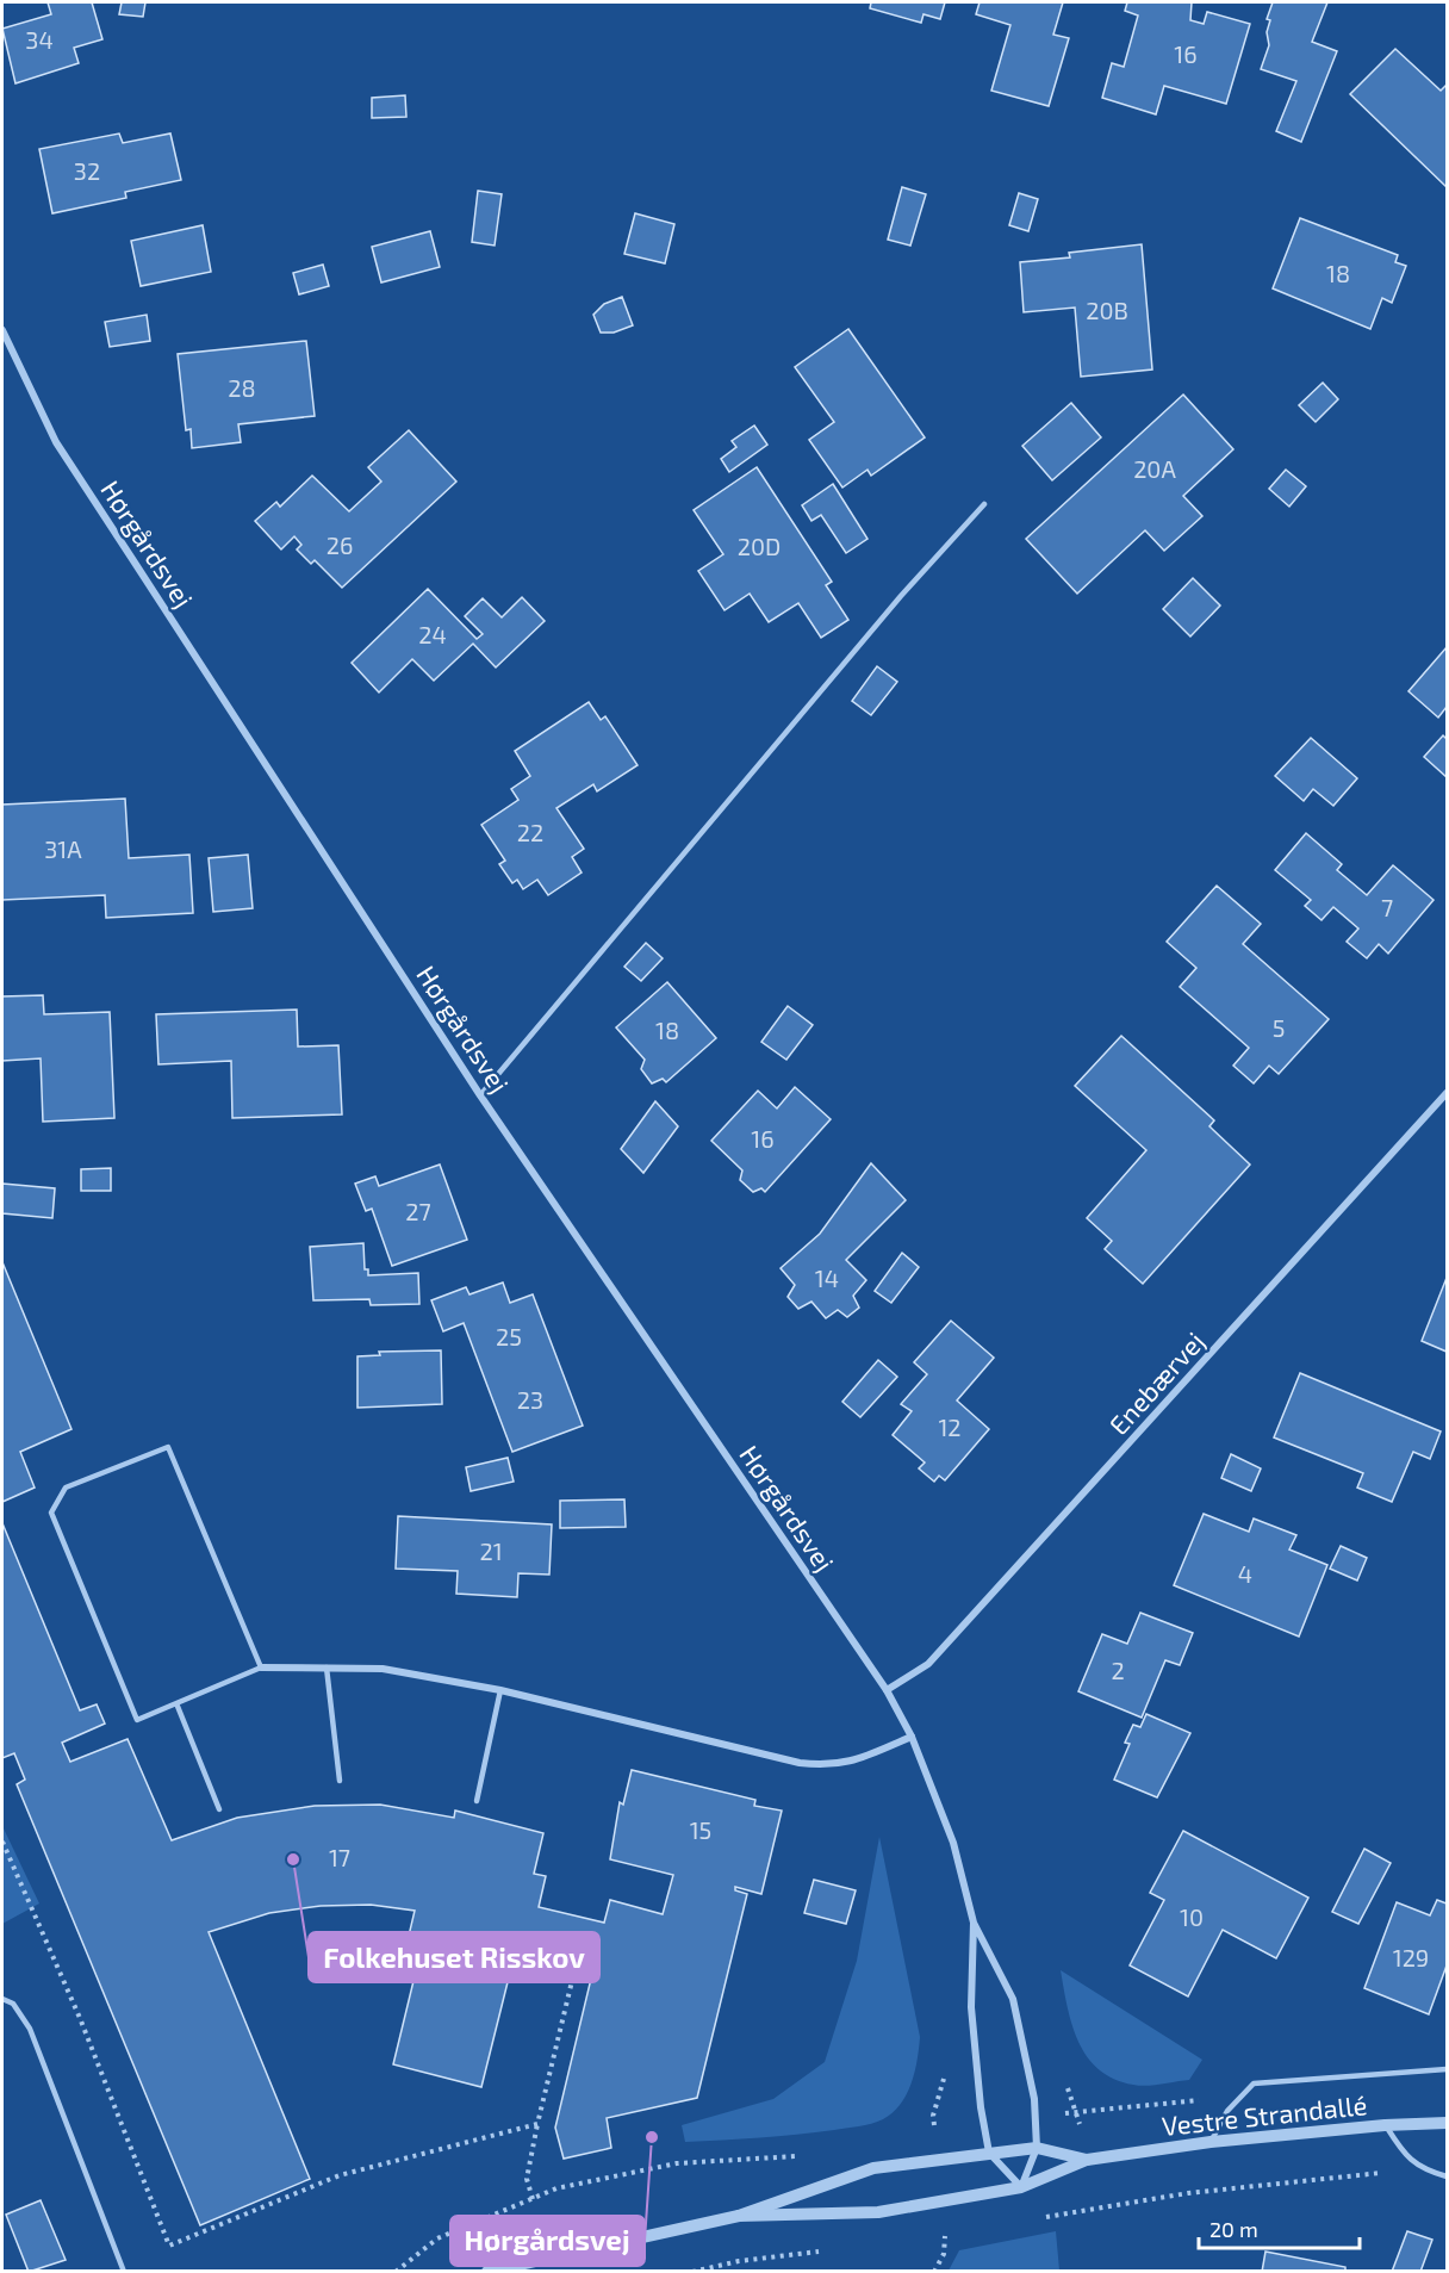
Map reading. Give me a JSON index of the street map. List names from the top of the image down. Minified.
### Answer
{"streets":{"street":["Hørgårdsvej","Enebærvej","Vestre Strandallé"]},"crossings":[["Hørgårdsvej","Enebærvej"],["Hørgårdsvej","Vestre Strandallé"]],"places":["Folkehuset Risskov","Hørgårdsvej"],"house_numbers":["34","16","32","18","20B","28","20A","26","20D","24","22","31A","7","5","18","16","27","14","25","23","12","21","4","2","15","17","10","129"],"scale_bar":"20 m"}
